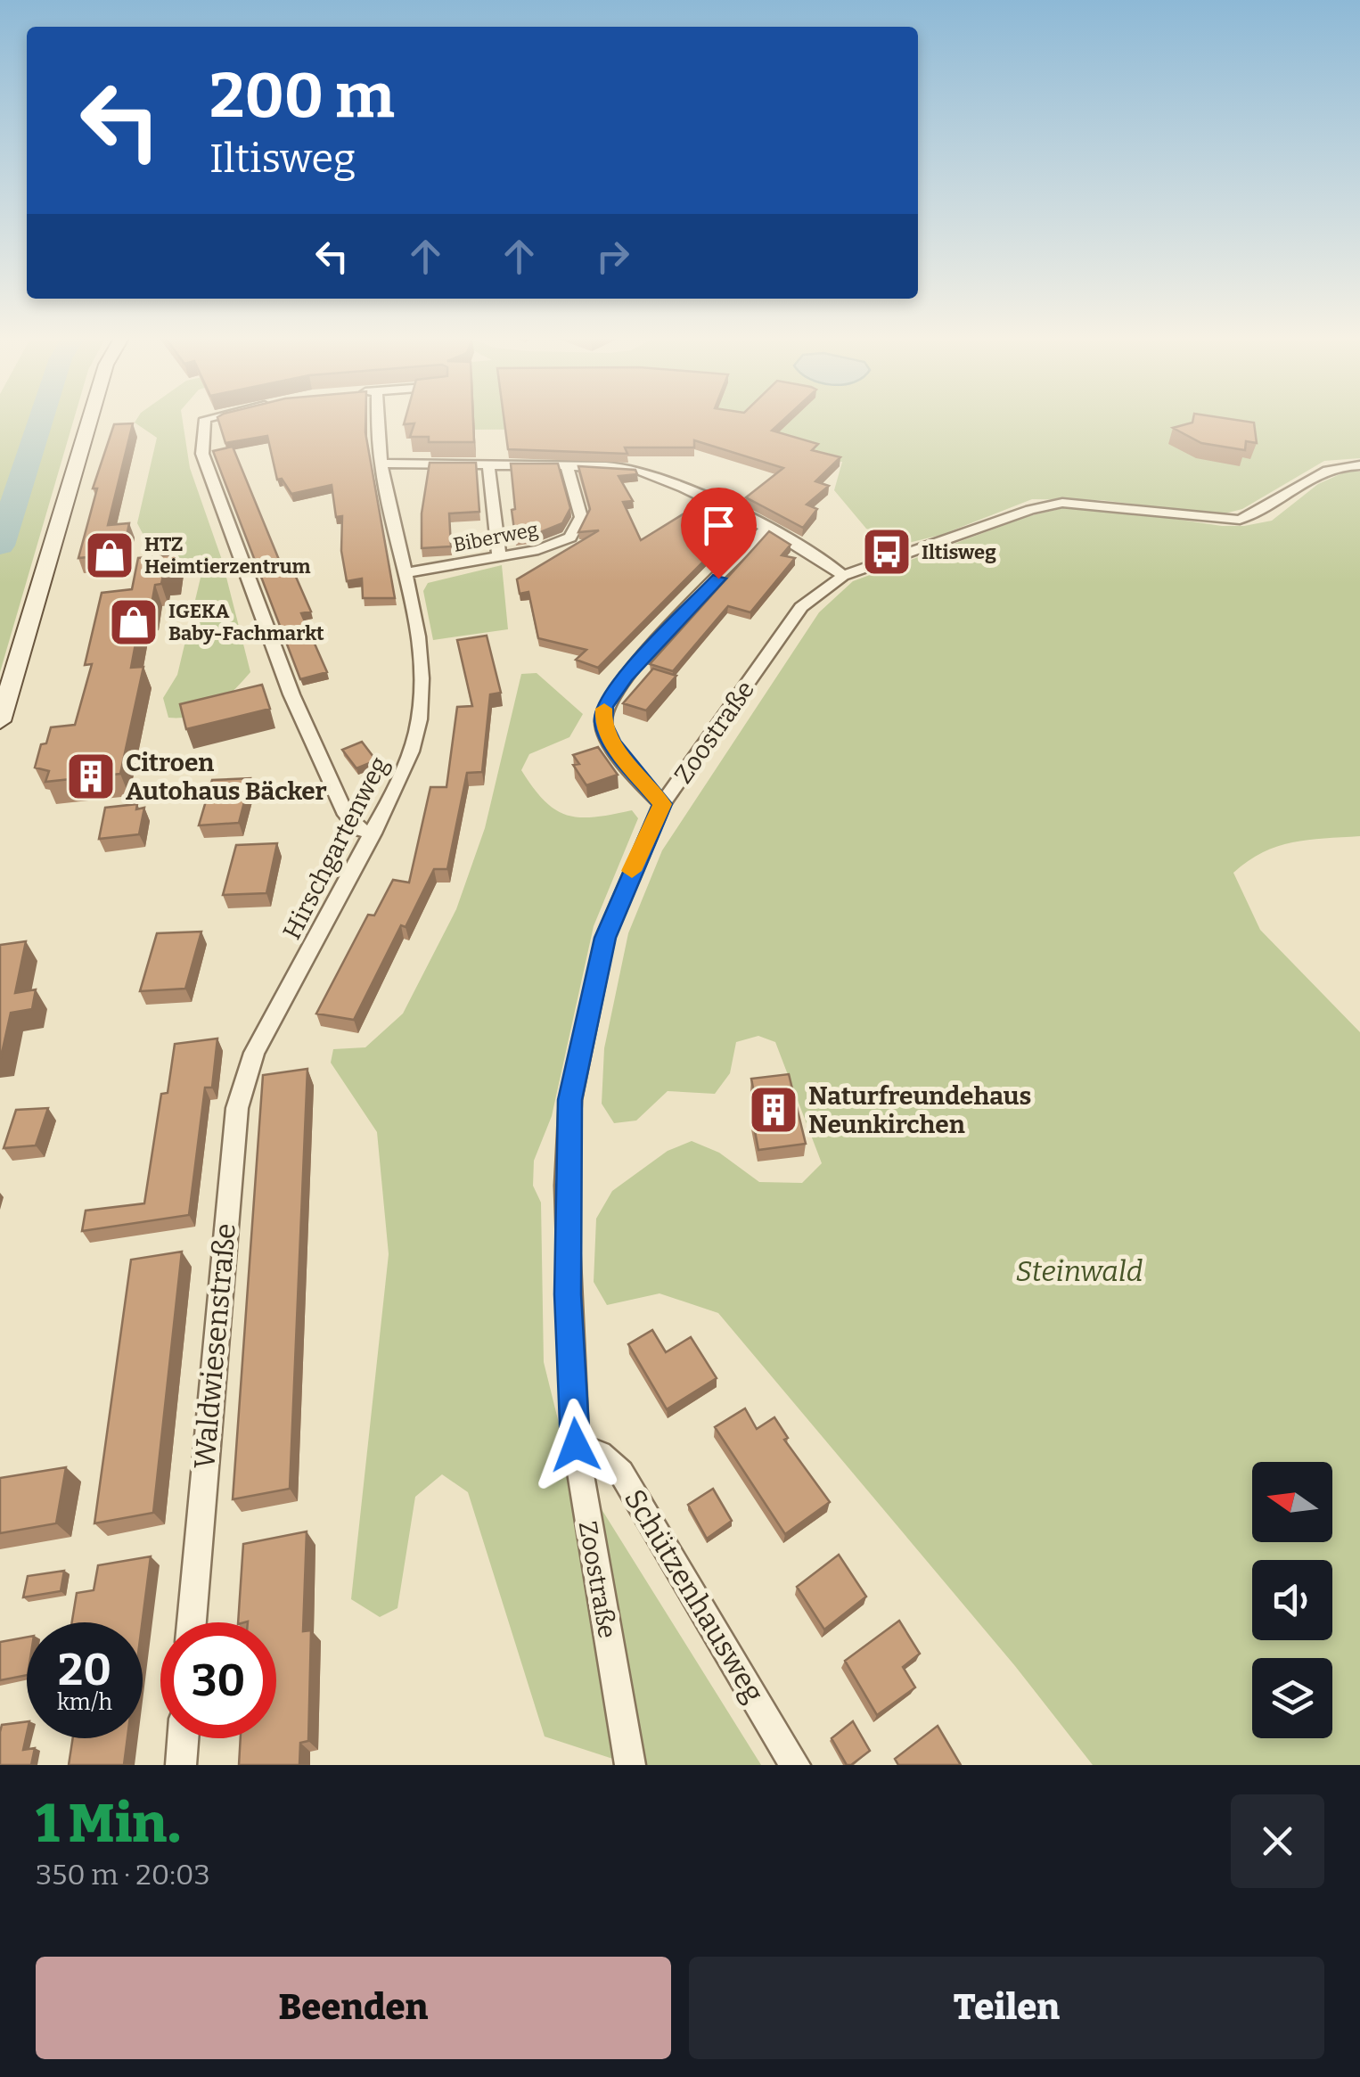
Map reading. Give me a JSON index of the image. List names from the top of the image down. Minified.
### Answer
{"streets":{"street":["Biberweg","Zoostraße","Hirschgartenweg","Waldwiesenstraße","Schützenhausweg"]},"crossings":[["Biberweg","Hirschgartenweg"],["Zoostraße","Schützenhausweg"],["Hirschgartenweg","Waldwiesenstraße"]],"parks":["Steinwald"],"places":{"bus stop":["Iltisweg"],"shop":["HTZ Heimtierzentrum","IGEKA Baby-Fachmarkt"],"building":["Citroen Autohaus Bäcker","Naturfreundehaus Neunkirchen"]},"north":"left","page":{"turn":["200 m","Iltisweg"],"speed":"20 km/h","limit":"30","heading":["1 Min.","350 m · 20:03"],"buttons":["Beenden","Teilen"]}}
